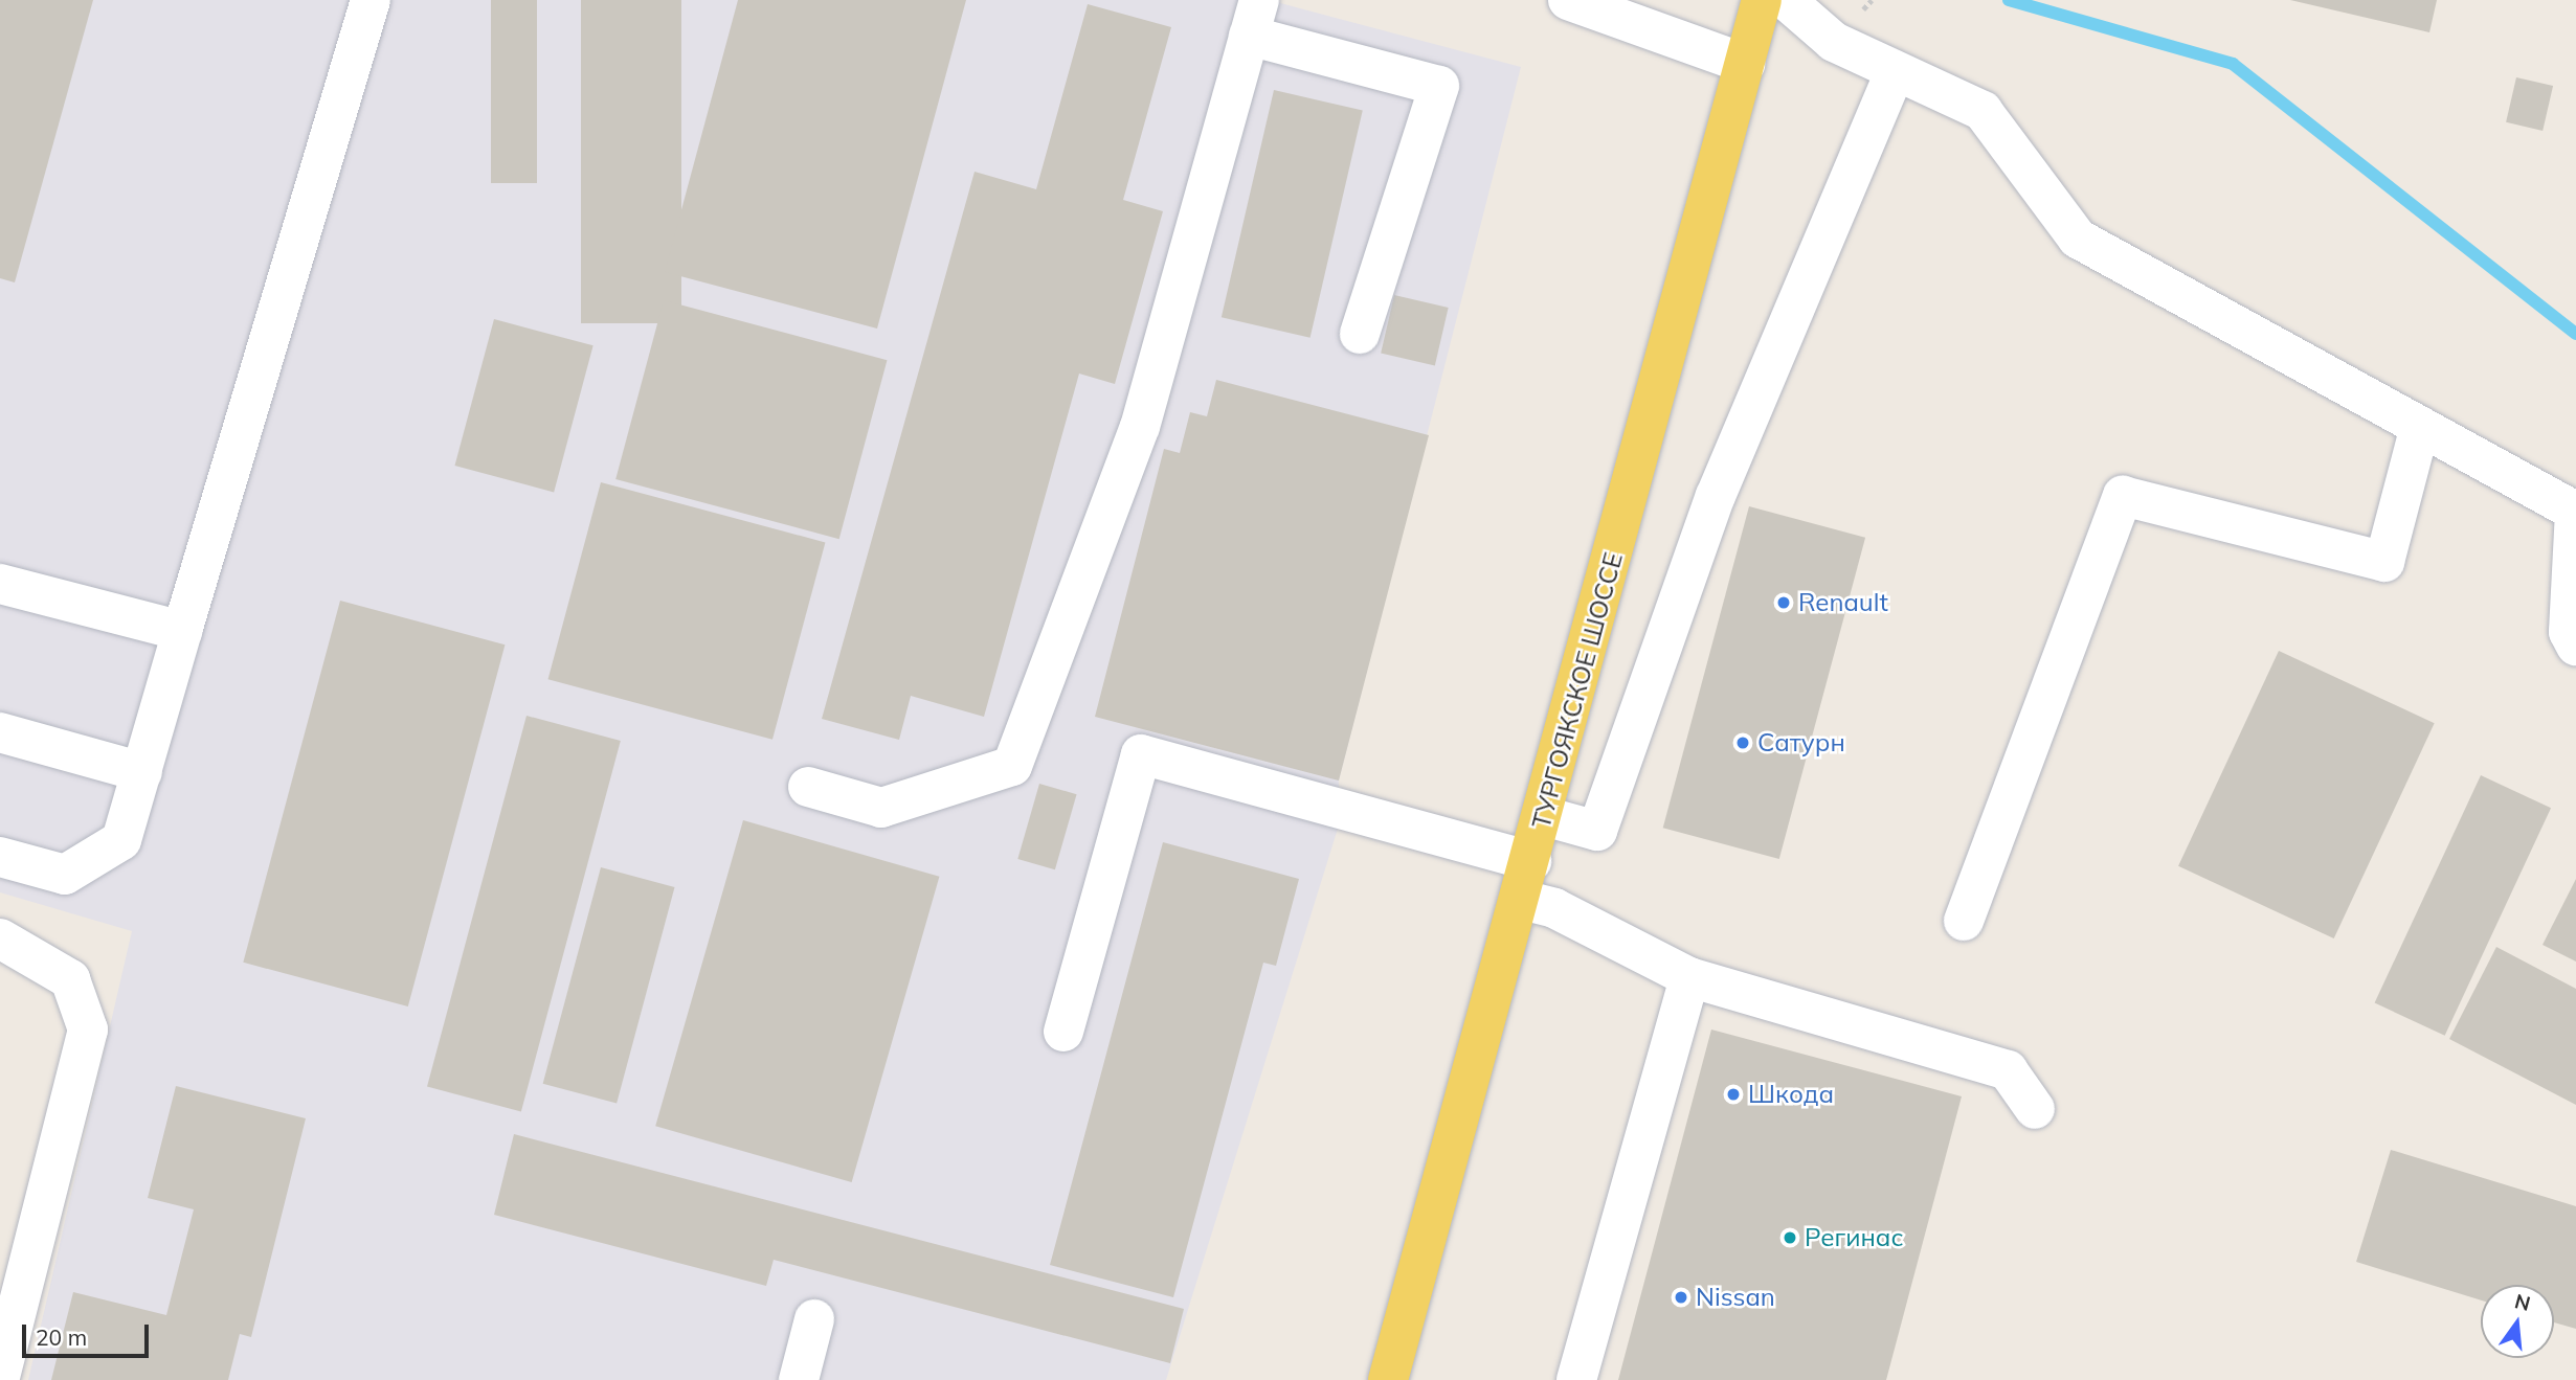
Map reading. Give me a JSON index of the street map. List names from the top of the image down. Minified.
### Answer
{"streets":{"main road":["ТУРГОЯКСКОЕ ШОССЕ"]},"places":["Renault","Сатурн","Шкода","Регинас","Nissan"],"scale_bar":"20 m","north":"top"}
